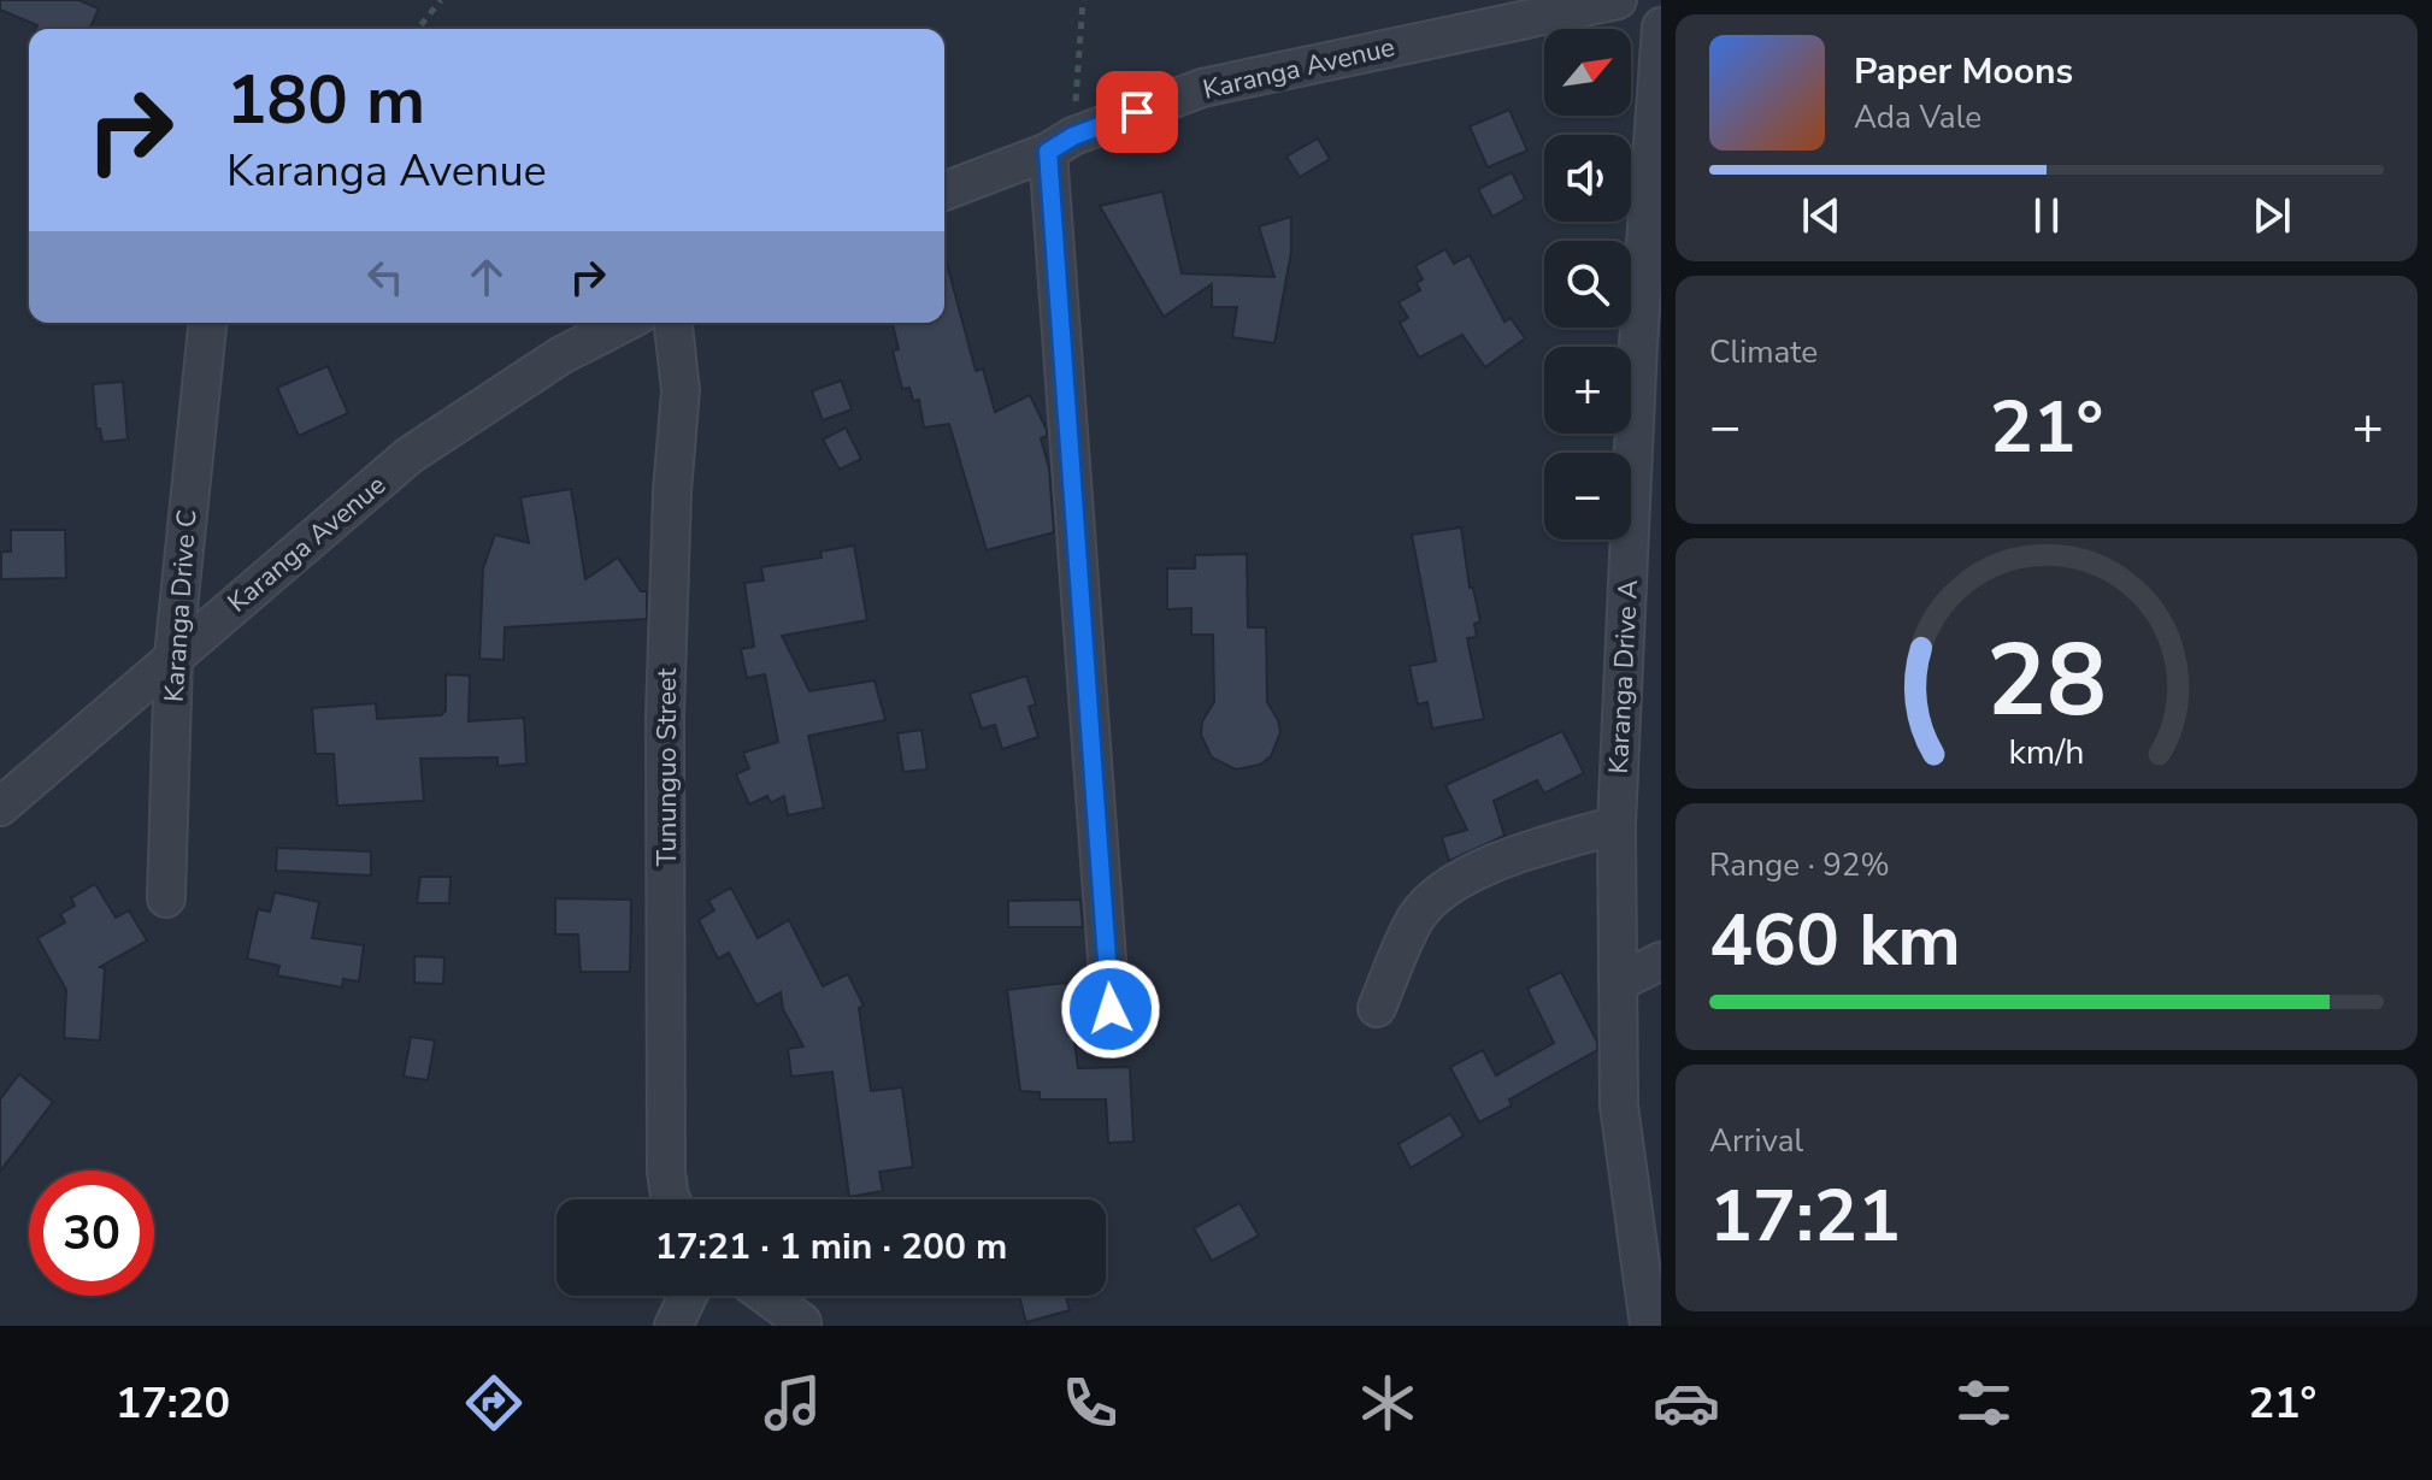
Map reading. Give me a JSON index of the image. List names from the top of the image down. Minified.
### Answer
{"streets":{"street":["Karanga Avenue","Karanga Drive C","Karanga Drive A","Tununguo Street"]},"crossings":[["Karanga Avenue","Karanga Drive C"]],"north":"top right","page":{"map_buttons":["+","−"],"turn":["180 m","Karanga Avenue"],"song":["Paper Moons","Ada Vale"],"tile":["Climate",["Range · 92%","460 km"],["Arrival","17:21"]],"heat":["−","21°","+"],"limit":"30","trip":"17:21 · 1 min · 200 m","tabs":["17:20","21°"],"gauge":["28","km/h"]}}
